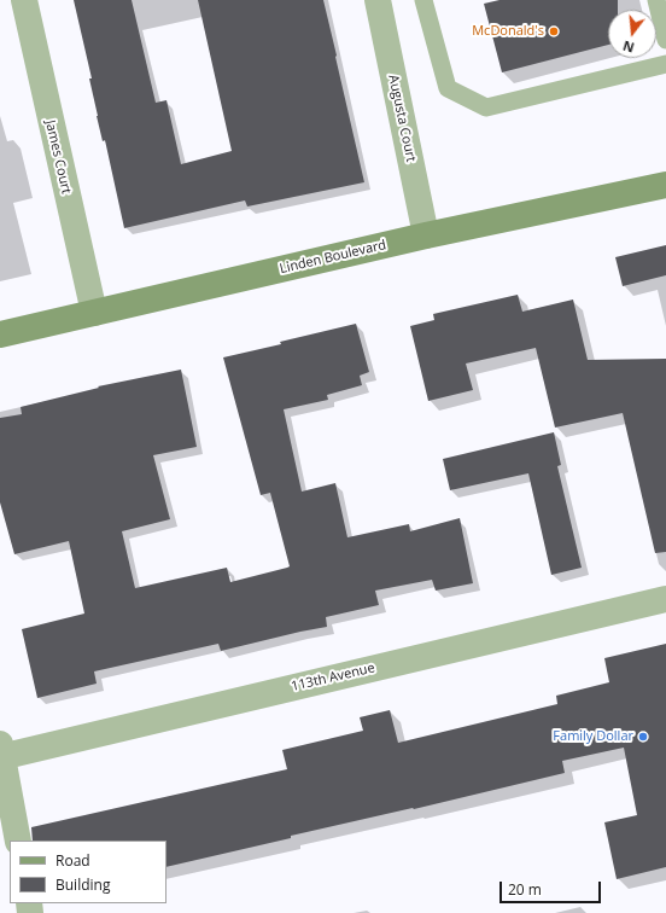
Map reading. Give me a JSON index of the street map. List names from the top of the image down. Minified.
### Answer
{"streets":{"main road":["Linden Boulevard"],"street":["Augusta Court","James Court","113th Avenue"]},"crossings":[["Augusta Court","Linden Boulevard"],["James Court","Linden Boulevard"]],"places":["McDonald's","Family Dollar"],"legend":["Road","Building"],"scale_bar":"20 m","north":"bottom"}
